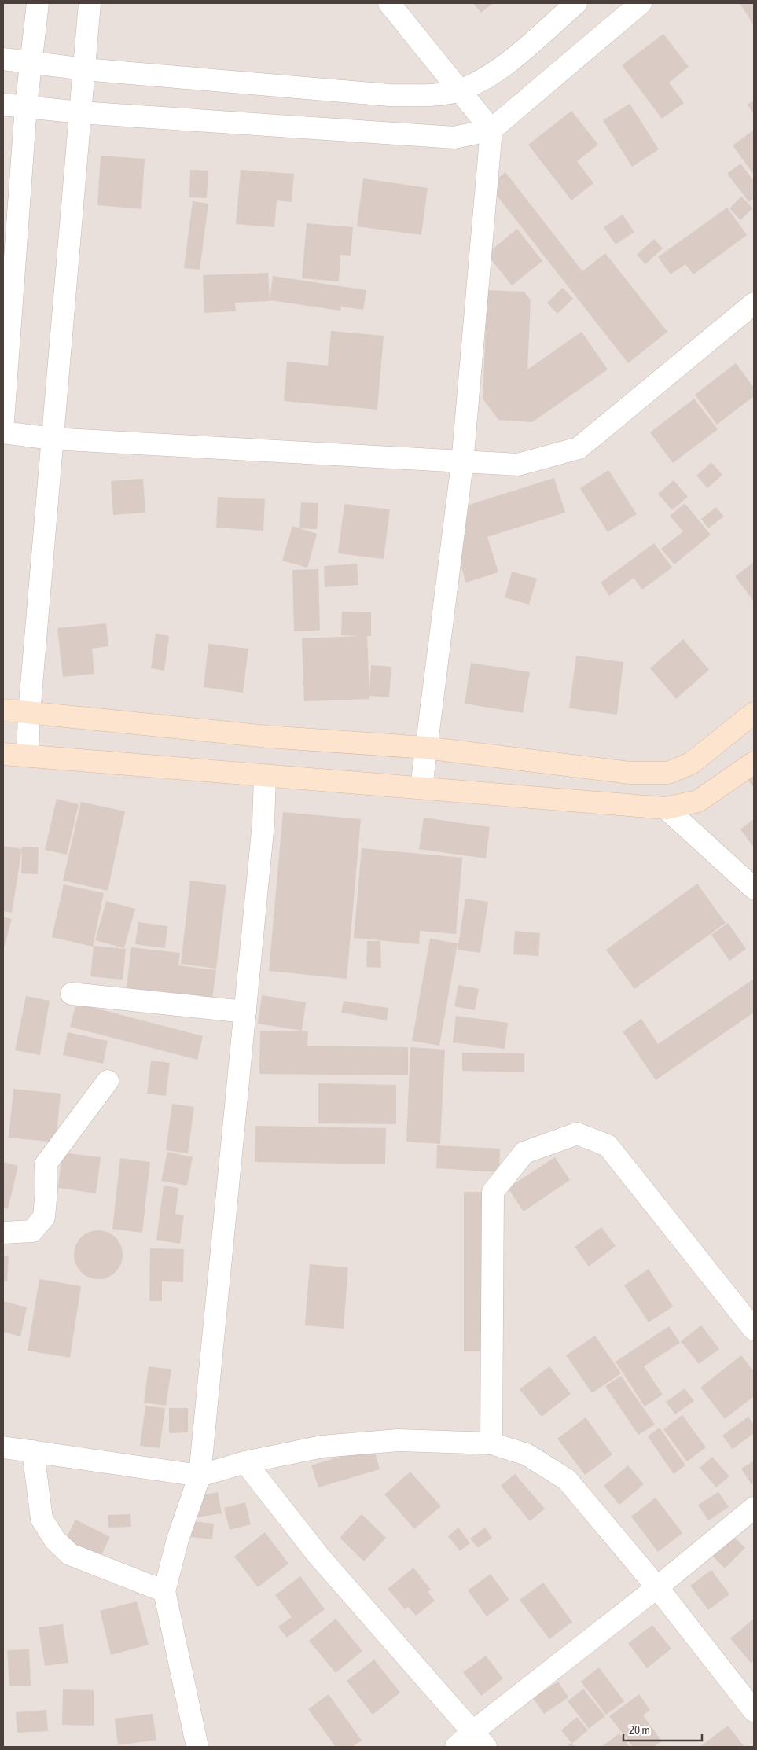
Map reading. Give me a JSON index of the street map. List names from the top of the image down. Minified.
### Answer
{"scale_bar":"20 m"}
